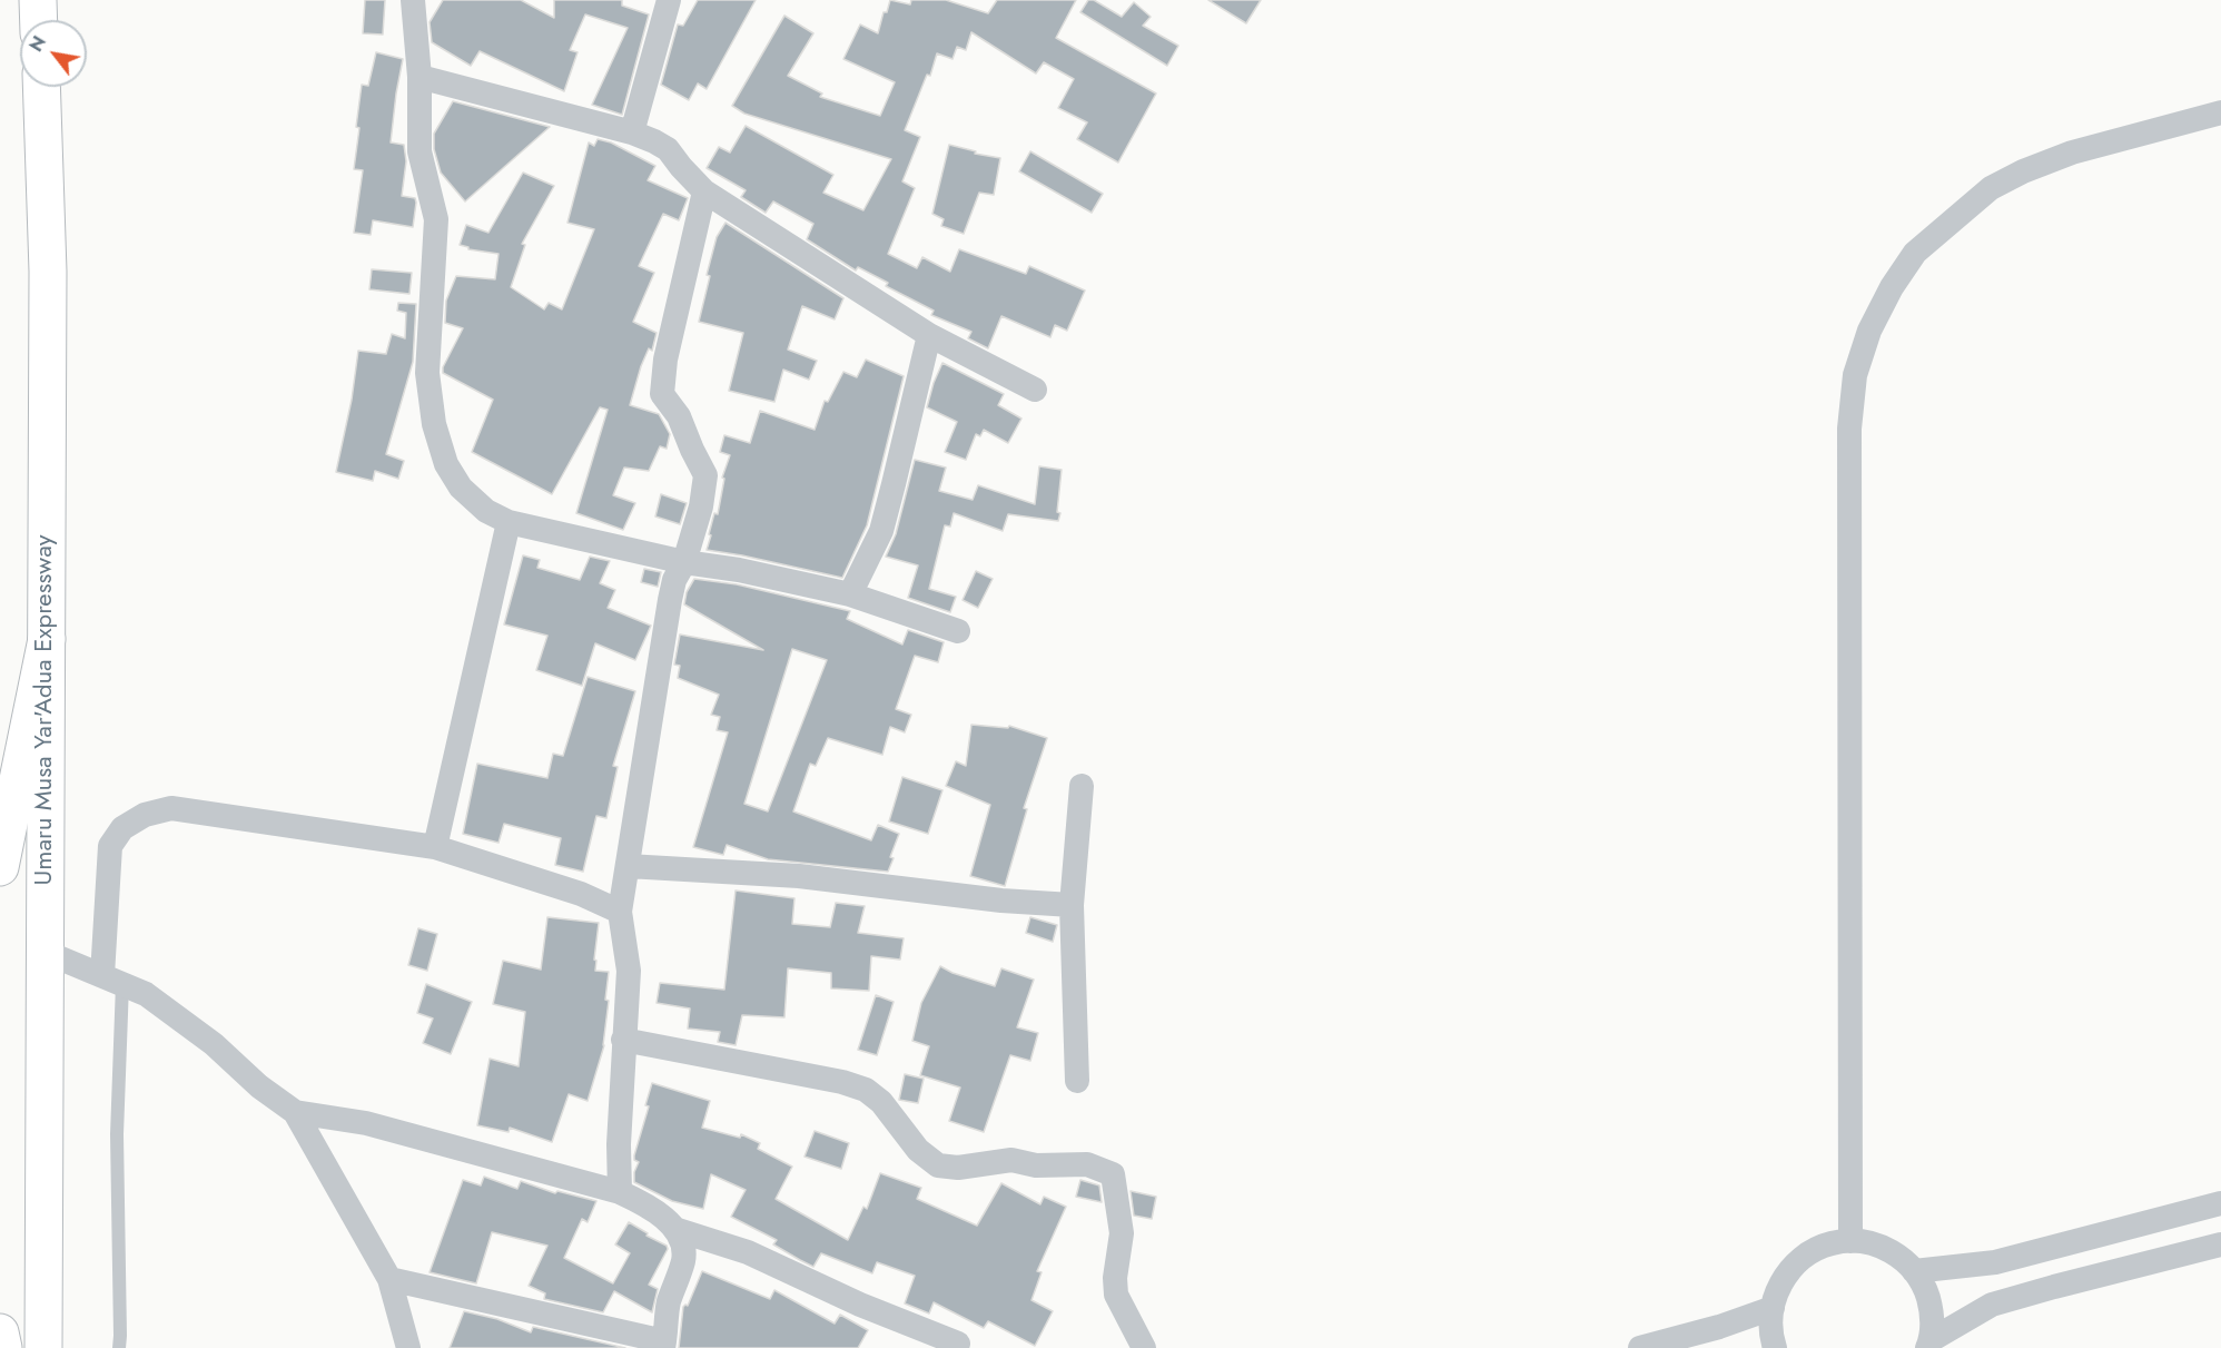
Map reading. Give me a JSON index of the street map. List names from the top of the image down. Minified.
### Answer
{"streets":{"highway":["Umaru Musa Yar'Adua Expressway"]},"north":"top left"}
